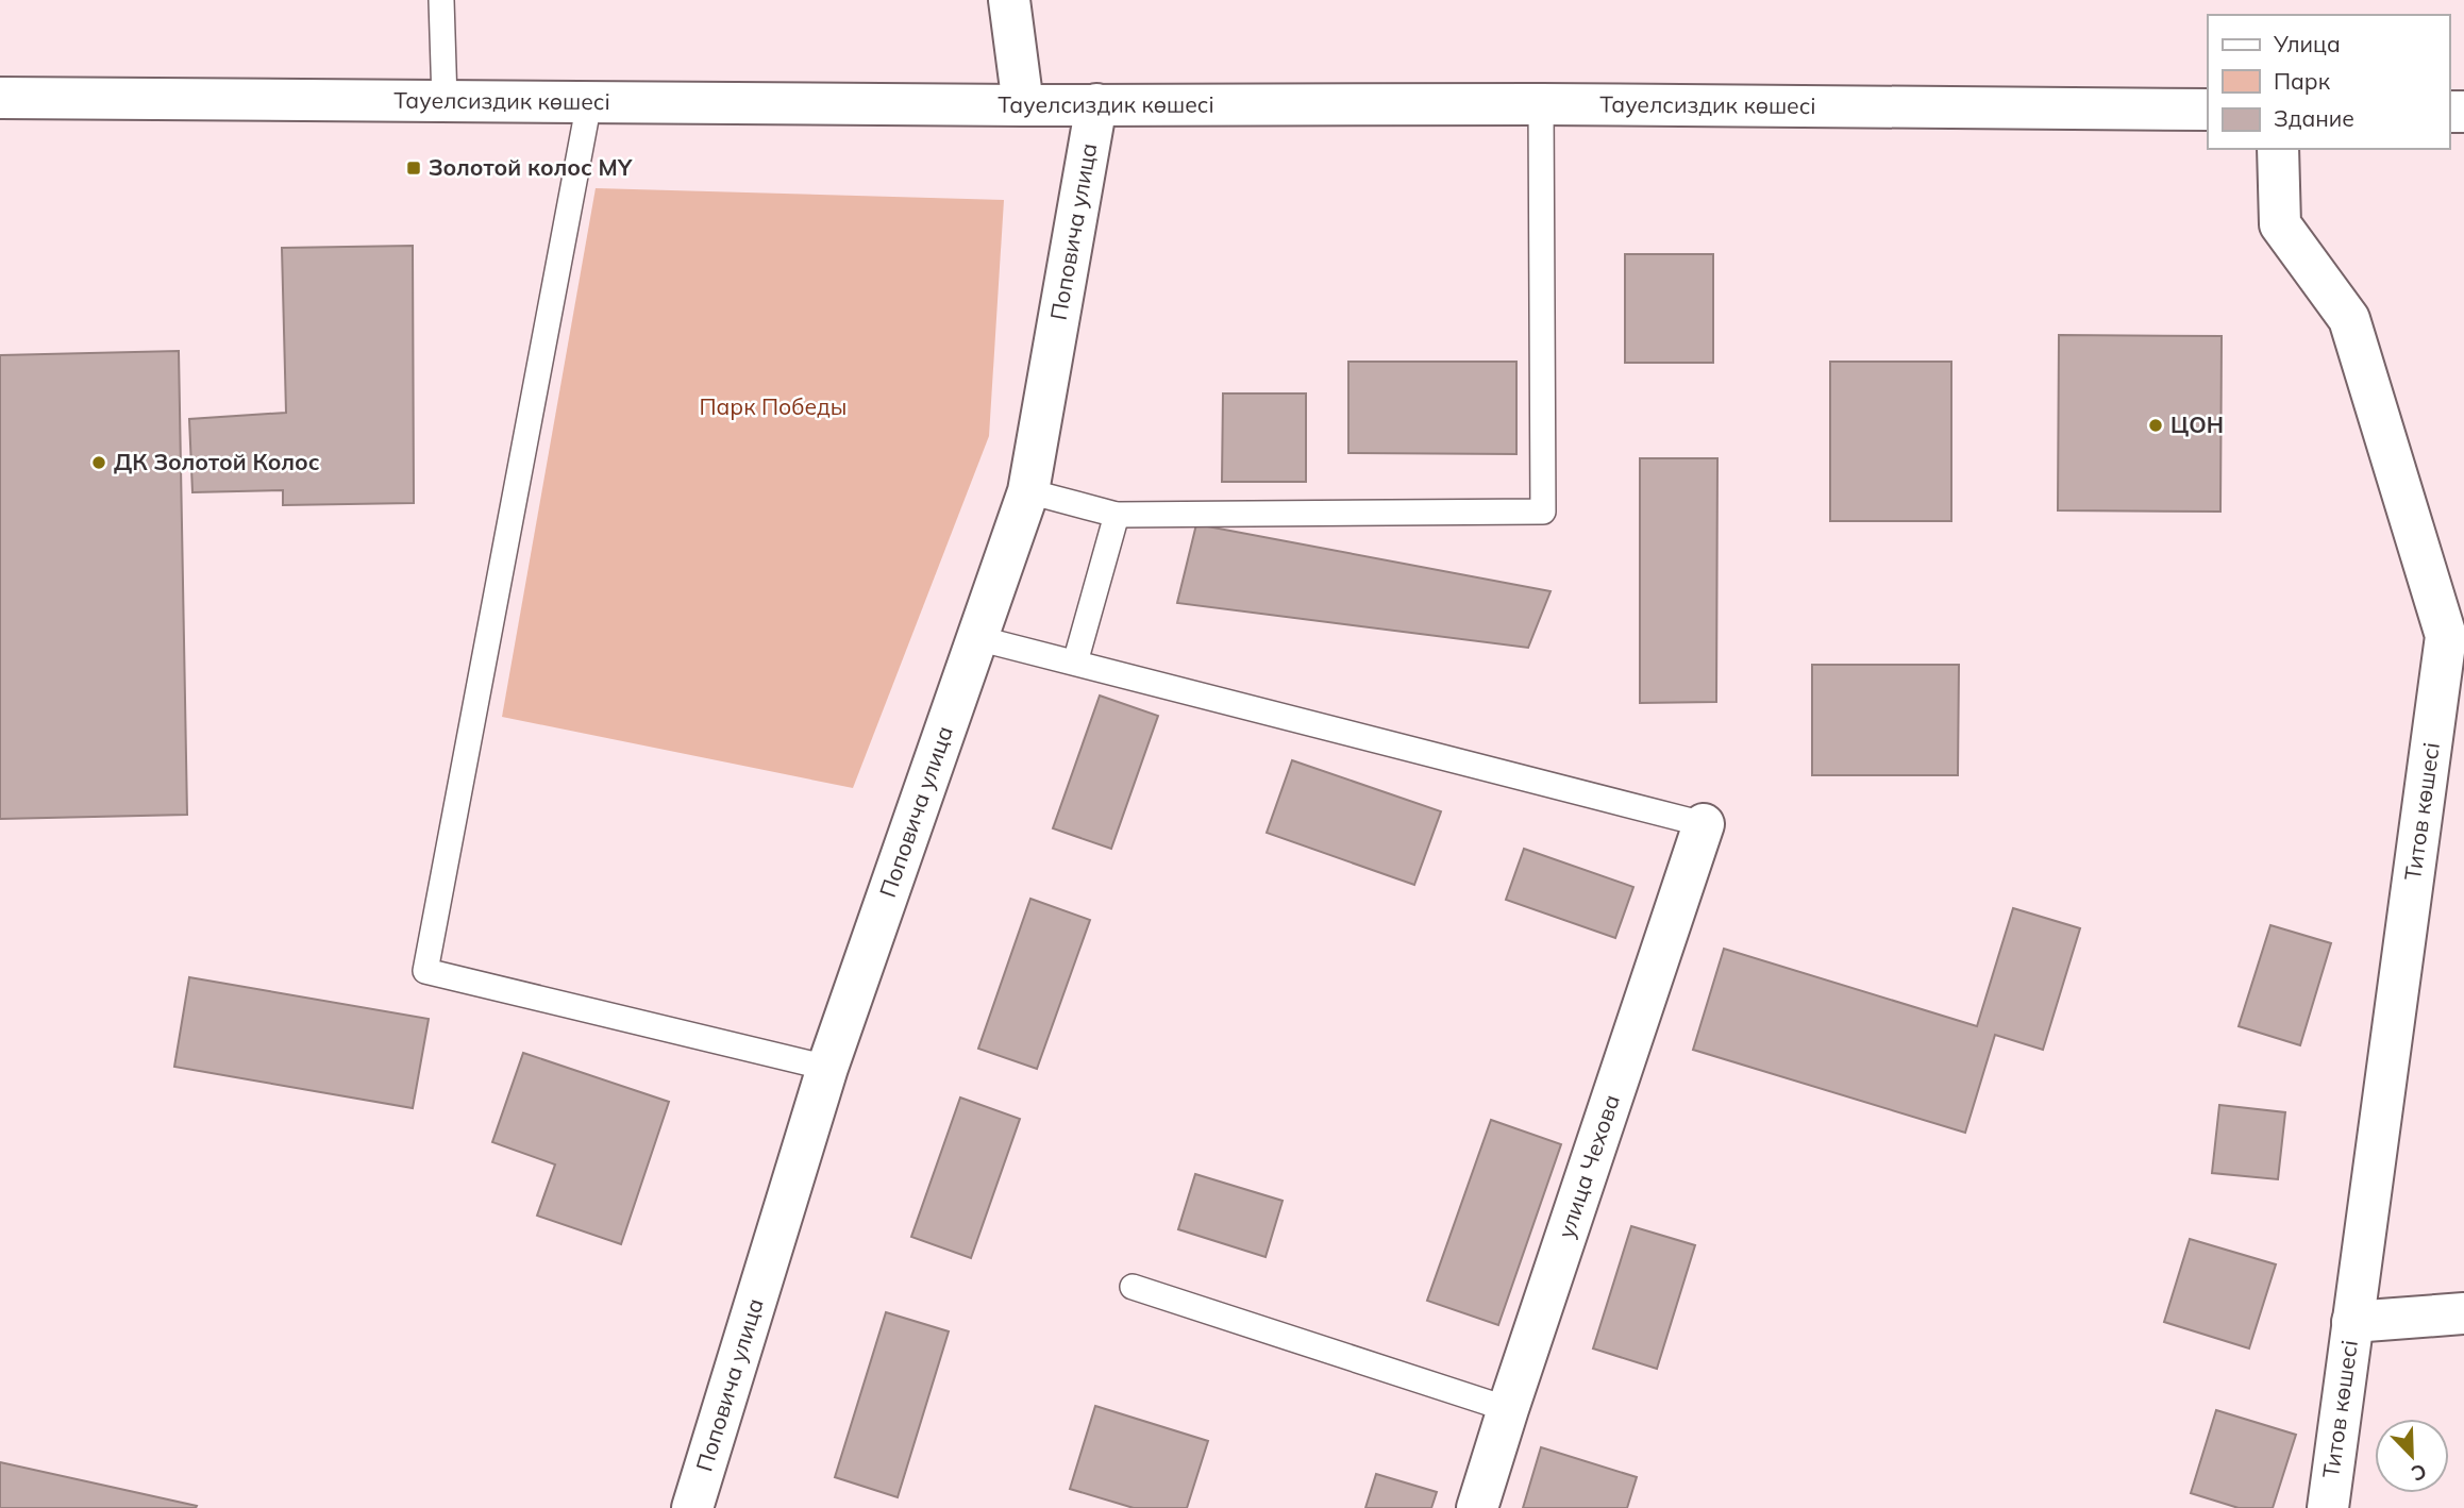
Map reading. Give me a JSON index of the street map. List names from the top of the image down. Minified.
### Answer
{"streets":{"street":["Тауелсиздик көшесі","Поповича улица","Титов көшесі","улица Чехова"]},"crossings":[["Тауелсиздик көшесі","Поповича улица"]],"parks":["Парк Победы"],"places":{"transit":["Золотой колос МҮ"],"other":["ЦОН","ДК Золотой Колос"]},"legend":["Улица","Парк","Здание"],"north":"bottom right"}
